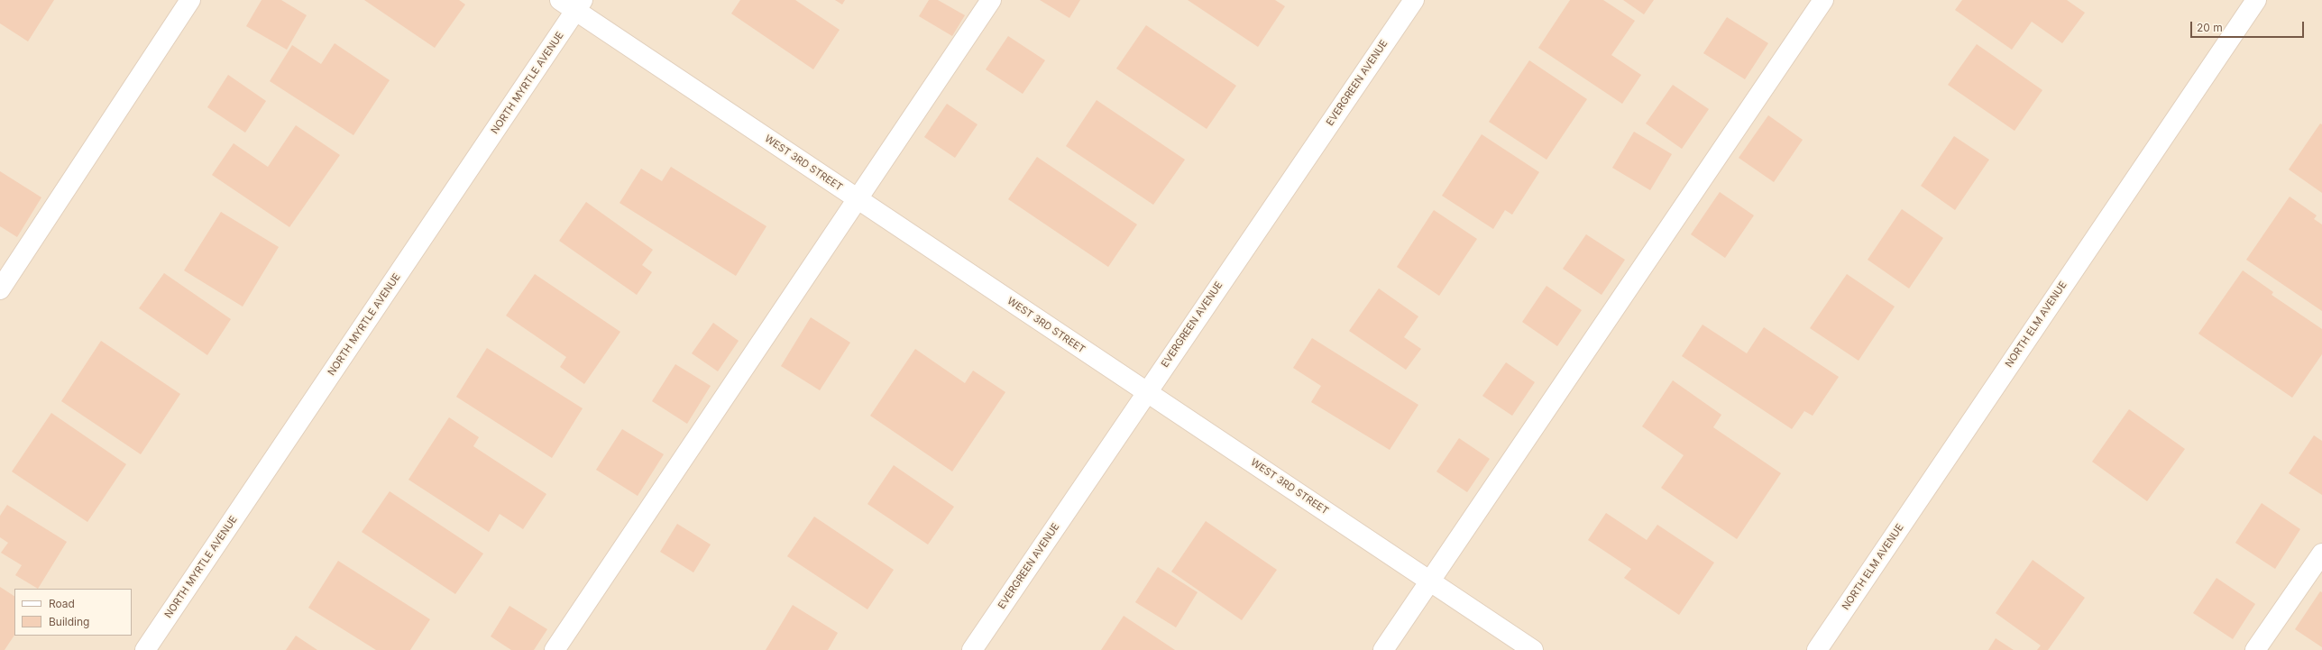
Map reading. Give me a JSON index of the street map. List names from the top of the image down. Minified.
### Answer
{"streets":{"street":["NORTH MYRTLE AVENUE","EVERGREEN AVENUE","WEST 3RD STREET","NORTH ELM AVENUE"]},"crossings":[["NORTH MYRTLE AVENUE","WEST 3RD STREET"],["EVERGREEN AVENUE","WEST 3RD STREET"]],"legend":["Road","Building"],"scale_bar":"20 m"}
